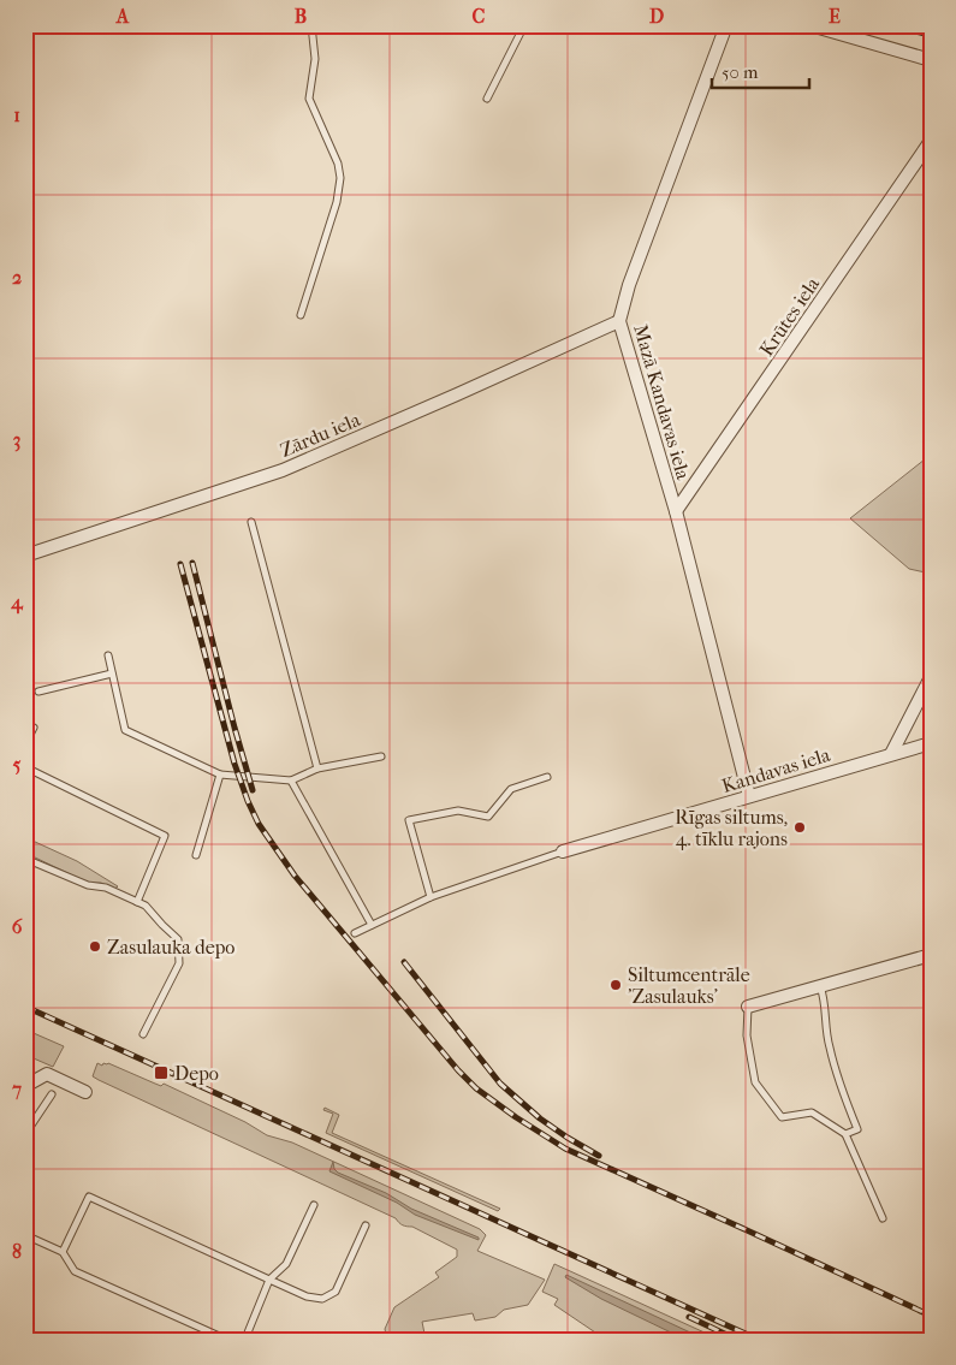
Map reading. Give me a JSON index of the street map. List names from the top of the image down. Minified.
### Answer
{"streets":{"street":["Krūtes iela","Mazā Kandavas iela","Zārdu iela","Kandavas iela"]},"crossings":[["Krūtes iela","Mazā Kandavas iela"],["Mazā Kandavas iela","Zārdu iela"],["Mazā Kandavas iela","Kandavas iela"]],"places":{"other":["Rīgas siltums, 4. tīklu rajons","Zasulauka depo","Siltumcentrāle 'Zasulauks'"],"transit":["Depo"]},"scale_bar":"50 m","grid":{"columns":["A","B","C","D","E"],"rows":["1","2","3","4","5","6","7","8"]}}
